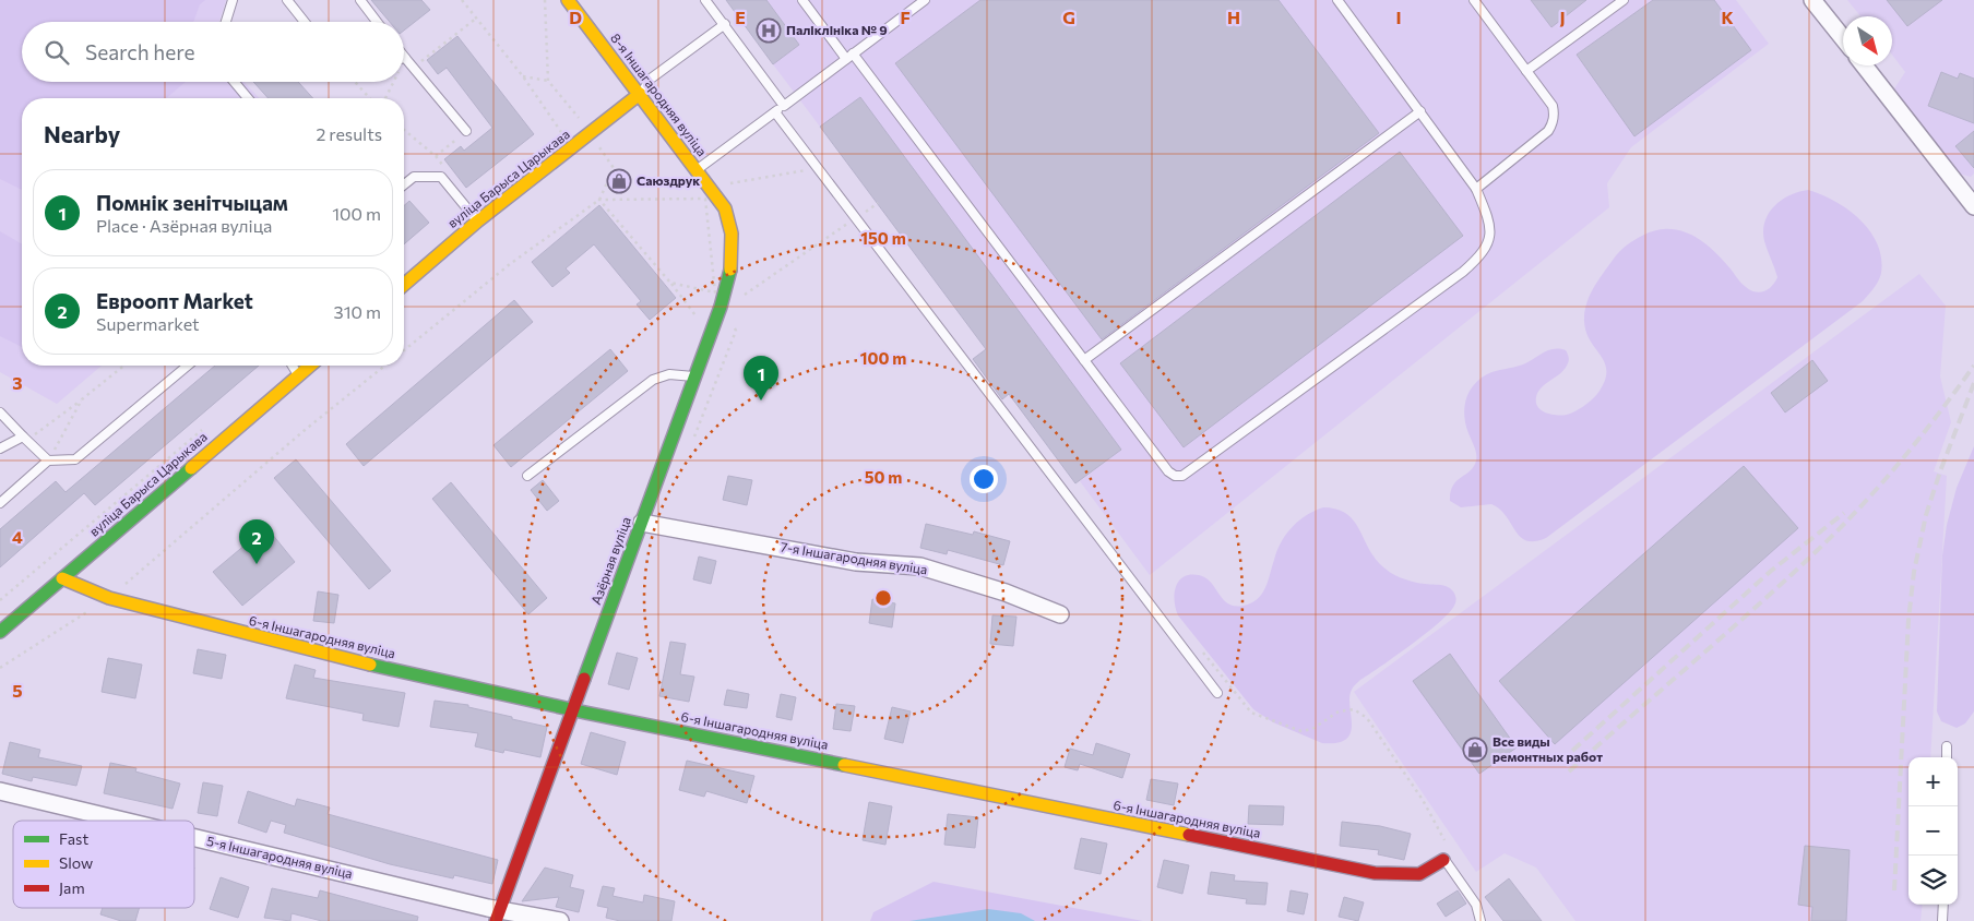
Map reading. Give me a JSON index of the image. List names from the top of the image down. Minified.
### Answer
{"streets":{"street":["8-я Іншагародняя вуліца","вуліца Барыса Царыкава","7-я Іншагародняя вуліца","Азёрная вуліца","6-я Іншагародняя вуліца","5-я Іншагародняя вуліца"]},"crossings":[["8-я Іншагародняя вуліца","вуліца Барыса Царыкава"],["8-я Іншагародняя вуліца","Азёрная вуліца"],["вуліца Барыса Царыкава","6-я Іншагародняя вуліца"],["7-я Іншагародняя вуліца","Азёрная вуліца"],["Азёрная вуліца","6-я Іншагародняя вуліца"],["Азёрная вуліца","5-я Іншагародняя вуліца"]],"places":{"hospital":["Паліклініка № 9"],"shop":["Саюздрук","Все виды ремонтных работ"]},"legend":["Fast","Slow","Jam"],"north":"bottom right","page":{"search":"Search here","heading":["Nearby","2 results"],"list":[{"mark":"1","name":"Помнік зенітчыцам","note":"Place · Азёрная вуліца","value":"100 m"},{"mark":"2","name":"Евроопт Market","note":"Supermarket","value":"310 m"}],"pins":["1","2"],"map_buttons":["+","−"]},"grid":{"columns":["D","E","F","G","H","I","J","K"],"rows":["3","4","5"]},"rings":["150 m","100 m","50 m"]}
